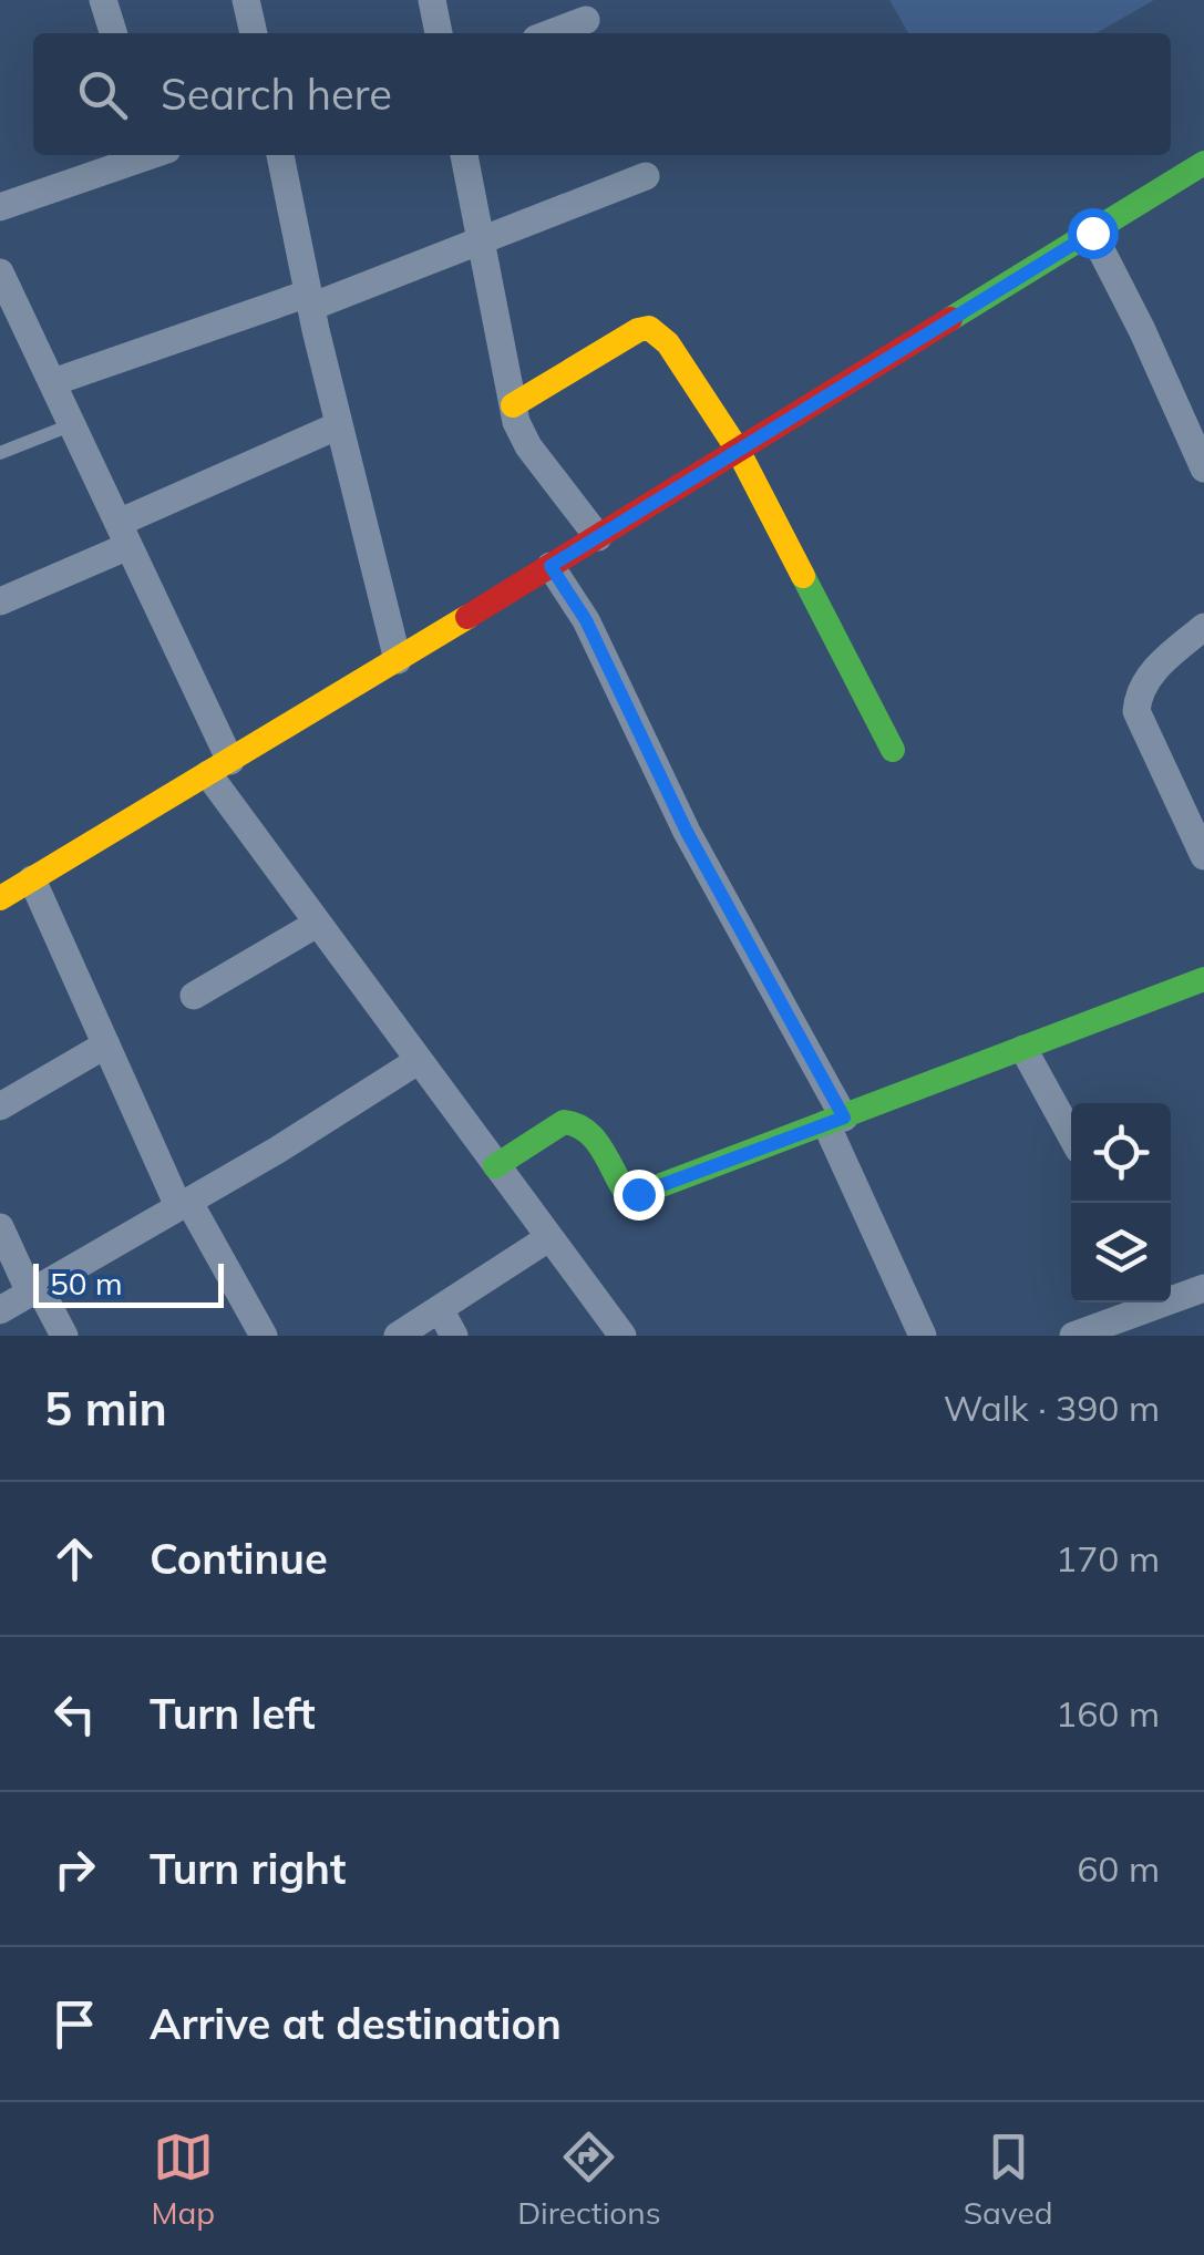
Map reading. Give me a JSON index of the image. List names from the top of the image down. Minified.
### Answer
{"scale_bar":"50 m","page":{"search":"Search here","scale":"50 m","heading":["5 min","Walk · 390 m"],"list":[["Continue","170 m"],["Turn left","160 m"],["Turn right","60 m"],"Arrive at destination"],"nav":["Map","Directions","Saved"]}}
